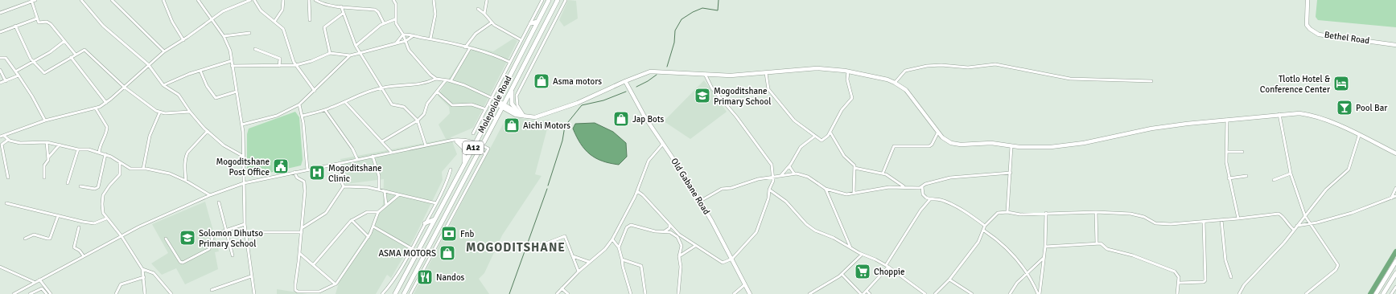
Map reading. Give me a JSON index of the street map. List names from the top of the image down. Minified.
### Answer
{"streets":{"main road":["Molepolole Road","A12"],"street":["Bethel Road","Old Gabane Road"]},"districts":["MOGODITSHANE"],"places":{"shop":["Asma motors","Jap Bots","Aichi Motors","ASMA MOTORS"],"hotel":["Tlotlo Hotel & Conference Center"],"school or university":["Mogoditshane Primary School","Solomon Dihutso Primary School"],"bar":["Pool Bar"],"public building":["Mogoditshane Post Office"],"hospital":["Mogoditshane Clinic"],"bank":["Fnb"],"supermarket":["Choppie"],"restaurant":["Nandos"]}}
